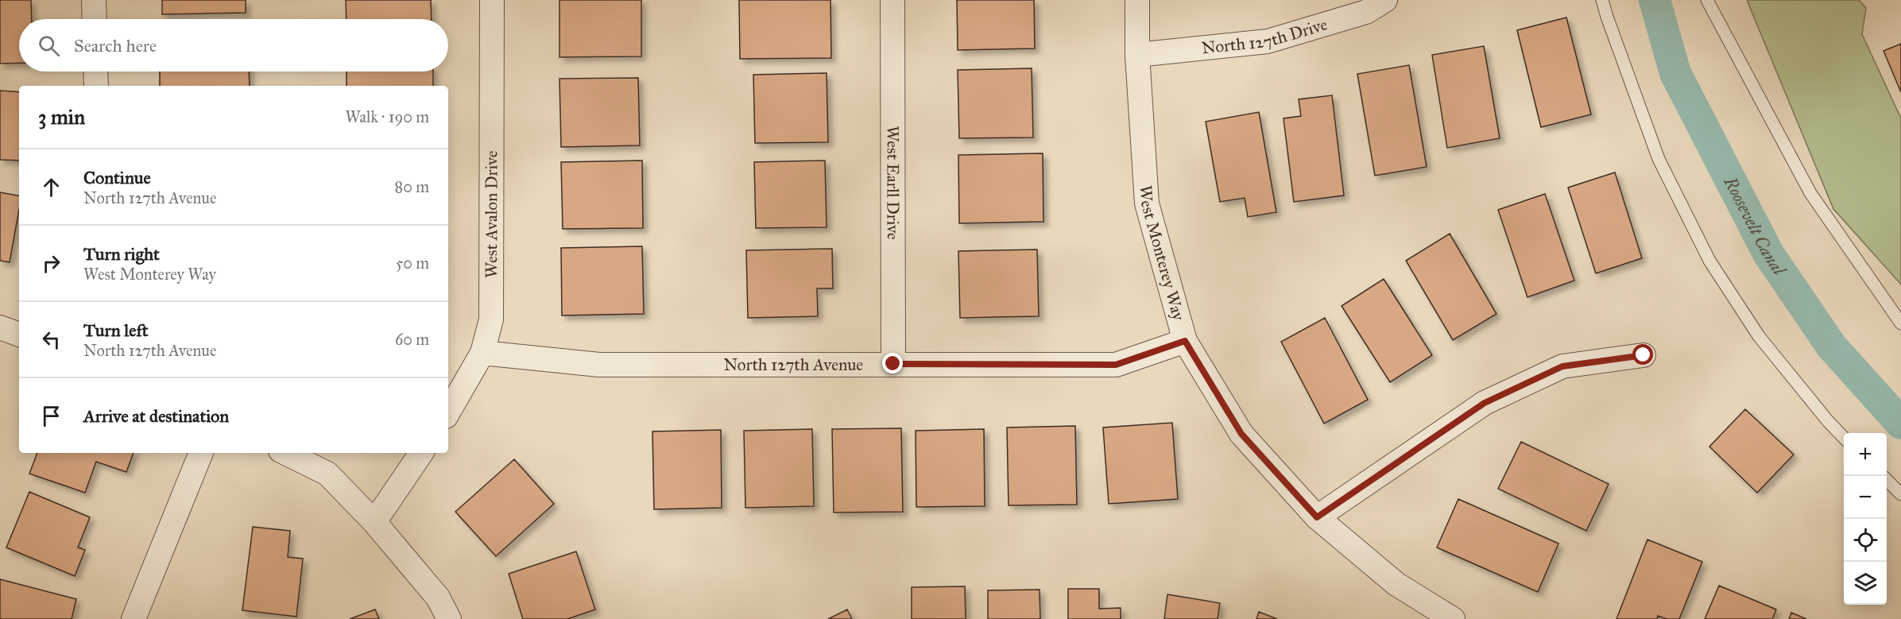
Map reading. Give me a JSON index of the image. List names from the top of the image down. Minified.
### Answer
{"streets":{"street":["North 127th Drive","West Earll Drive","West Avalon Drive","West Monterey Way","North 127th Avenue"]},"crossings":[["North 127th Drive","West Monterey Way"],["West Earll Drive","North 127th Avenue"],["West Avalon Drive","North 127th Avenue"],["West Monterey Way","North 127th Avenue"]],"water":["Roosevelt Canal"],"page":{"search":"Search here","heading":["3 min","Walk · 190 m"],"list":[["Continue","North 127th Avenue","80 m"],["Turn right","West Monterey Way","50 m"],["Turn left","North 127th Avenue","60 m"],"Arrive at destination"],"map_buttons":["+","−"]}}
